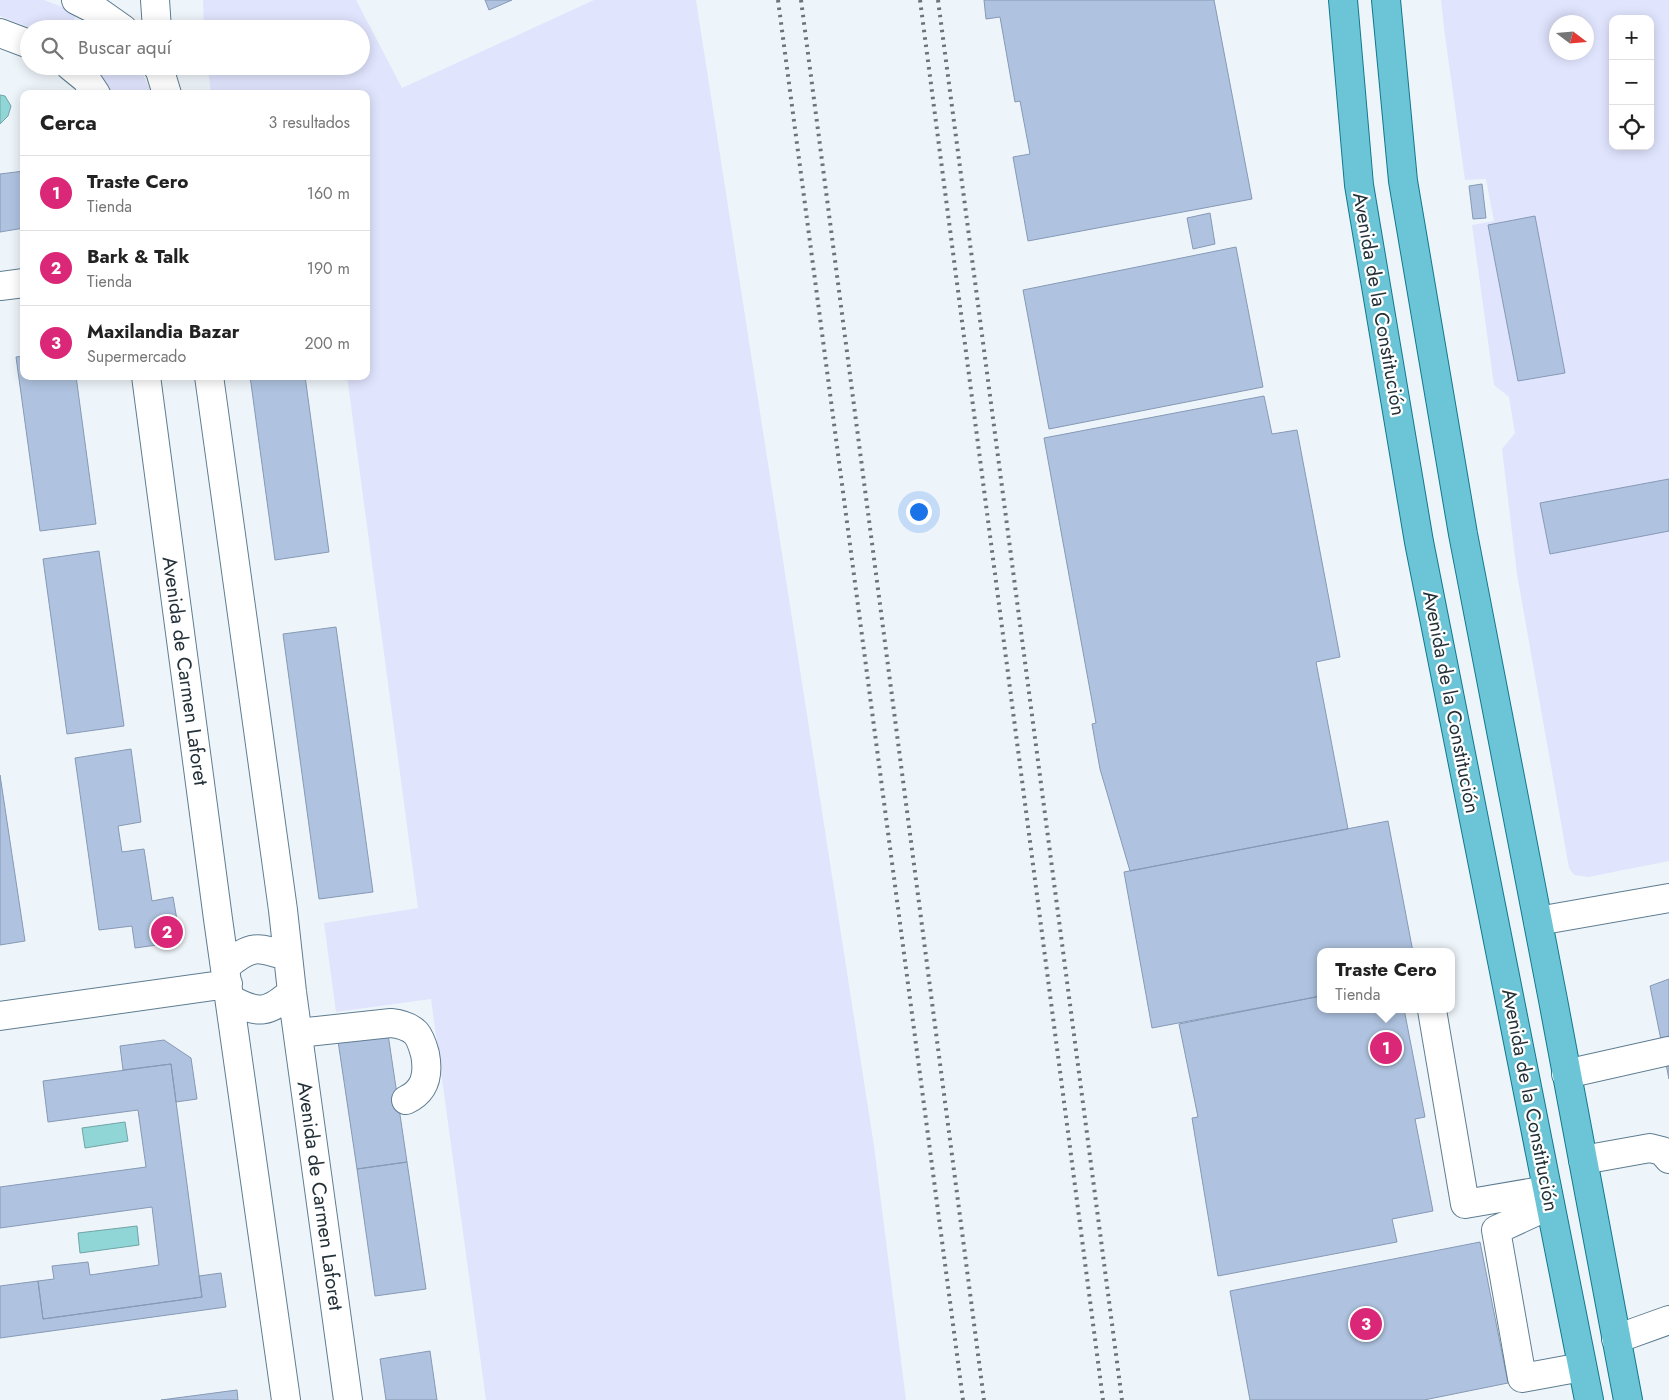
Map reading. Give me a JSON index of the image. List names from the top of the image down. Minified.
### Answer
{"streets":{"main road":["Avenida de la Constitución"],"street":["Avenida de Carmen Laforet"]},"north":"right","page":{"map_buttons":["+","−"],"search":"Buscar aquí","heading":["Cerca","3 resultados"],"list":[{"mark":"1","name":"Traste Cero","note":"Tienda","value":"160 m"},{"mark":"2","name":"Bark & Talk","note":"Tienda","value":"190 m"},{"mark":"3","name":"Maxilandia Bazar","note":"Supermercado","value":"200 m"}],"pins":["2","1","3"],"popup":["Traste Cero","Tienda"]}}
